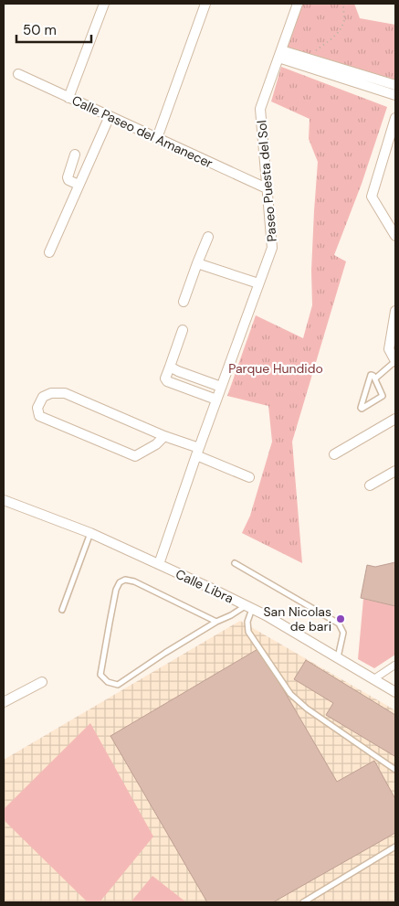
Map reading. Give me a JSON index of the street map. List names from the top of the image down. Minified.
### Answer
{"streets":{"street":["Calle Paseo del Amanecer","Paseo Puesta del Sol","Calle Libra"]},"crossings":[["Calle Paseo del Amanecer","Paseo Puesta del Sol"],["Paseo Puesta del Sol","Calle Libra"]],"parks":["Parque Hundido"],"places":["San Nicolas de bari"],"scale_bar":"50 m"}
